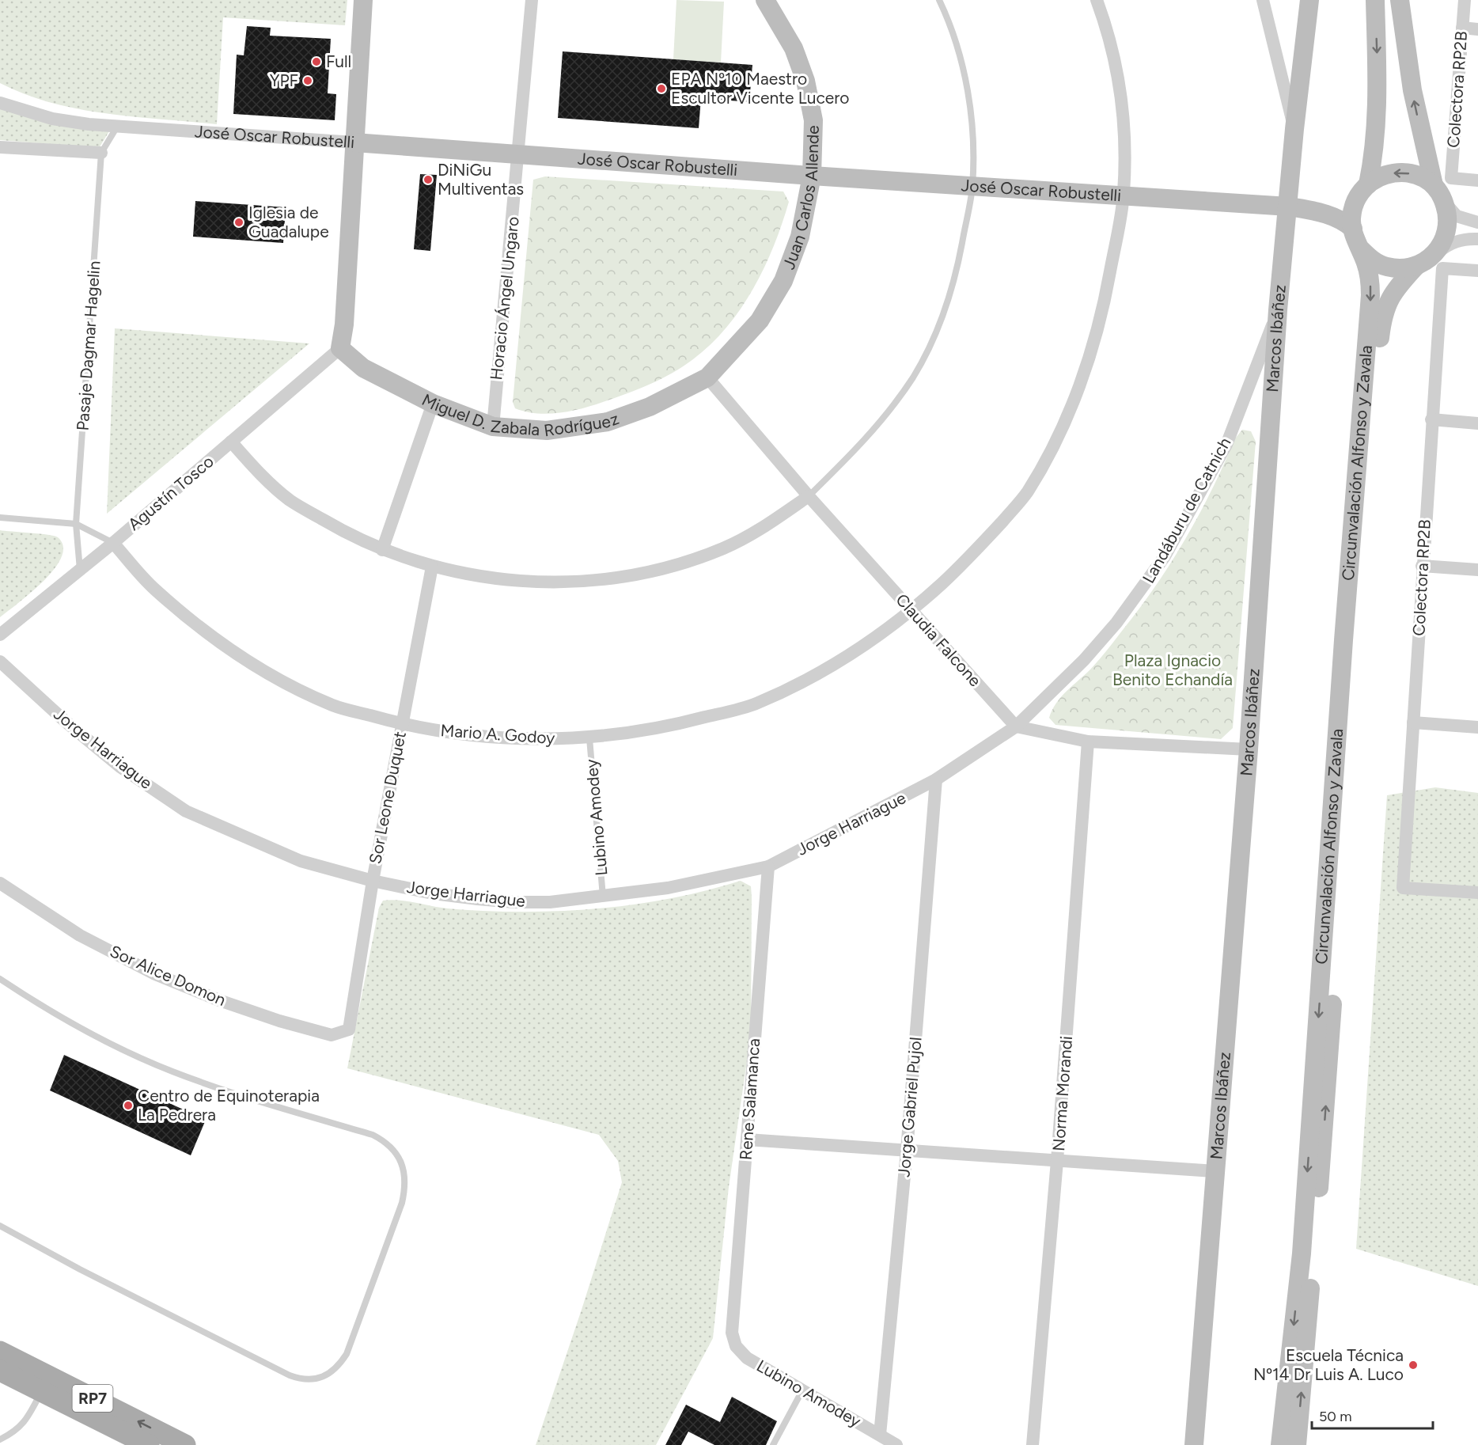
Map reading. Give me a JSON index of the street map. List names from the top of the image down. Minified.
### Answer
{"streets":{"main road":["RP7"],"street":["Colectora RP2B","José Oscar Robustelli","Juan Carlos Allende","Horacio Ángel Ungaro","Marcos Ibáñez","Miguel D. Zabala Rodríguez","Circunvalación Alfonso y Zavala","Agustín Tosco","Landáburu de Catnich","Claudia Falcone","Mario A. Godoy","Jorge Harriague","Sor Leone Duquet","Lubino Amodey","Sor Alice Domon","Norma Morandi","Rene Salamanca","Jorge Gabriel Pujol"],"lane":["Pasaje Dagmar Hagelin"]},"crossings":[["Colectora RP2B","Circunvalación Alfonso y Zavala"],["José Oscar Robustelli","Juan Carlos Allende"],["José Oscar Robustelli","Horacio Ángel Ungaro"],["José Oscar Robustelli","Marcos Ibáñez"],["José Oscar Robustelli","Pasaje Dagmar Hagelin"],["José Oscar Robustelli","Mario A. Godoy"],["Juan Carlos Allende","Miguel D. Zabala Rodríguez"],["Juan Carlos Allende","Claudia Falcone"],["Horacio Ángel Ungaro","Miguel D. Zabala Rodríguez"],["Marcos Ibáñez","Landáburu de Catnich"],["Pasaje Dagmar Hagelin","Agustín Tosco"],["Miguel D. Zabala Rodríguez","Agustín Tosco"],["Miguel D. Zabala Rodríguez","Claudia Falcone"],["Agustín Tosco","Mario A. Godoy"],["Landáburu de Catnich","Claudia Falcone"],["Landáburu de Catnich","Jorge Harriague"],["Claudia Falcone","Mario A. Godoy"],["Claudia Falcone","Jorge Harriague"],["Mario A. Godoy","Sor Leone Duquet"],["Mario A. Godoy","Lubino Amodey"],["Jorge Harriague","Sor Leone Duquet"],["Jorge Harriague","Lubino Amodey"],["Jorge Harriague","Rene Salamanca"],["Jorge Harriague","Jorge Gabriel Pujol"],["Sor Leone Duquet","Sor Alice Domon"],["Lubino Amodey","Rene Salamanca"],["Lubino Amodey","Jorge Gabriel Pujol"]],"parks":["Plaza Ignacio Benito Echandía"],"places":["Full","YPF","EPA Nº10 Maestro Escultor Vicente Lucero","DiNiGu Multiventas","Iglesia de Guadalupe","Centro de Equinoterapia La Pedrera","Escuela Técnica Nº14 Dr Luis A. Luco"],"scale_bar":"50 m"}
